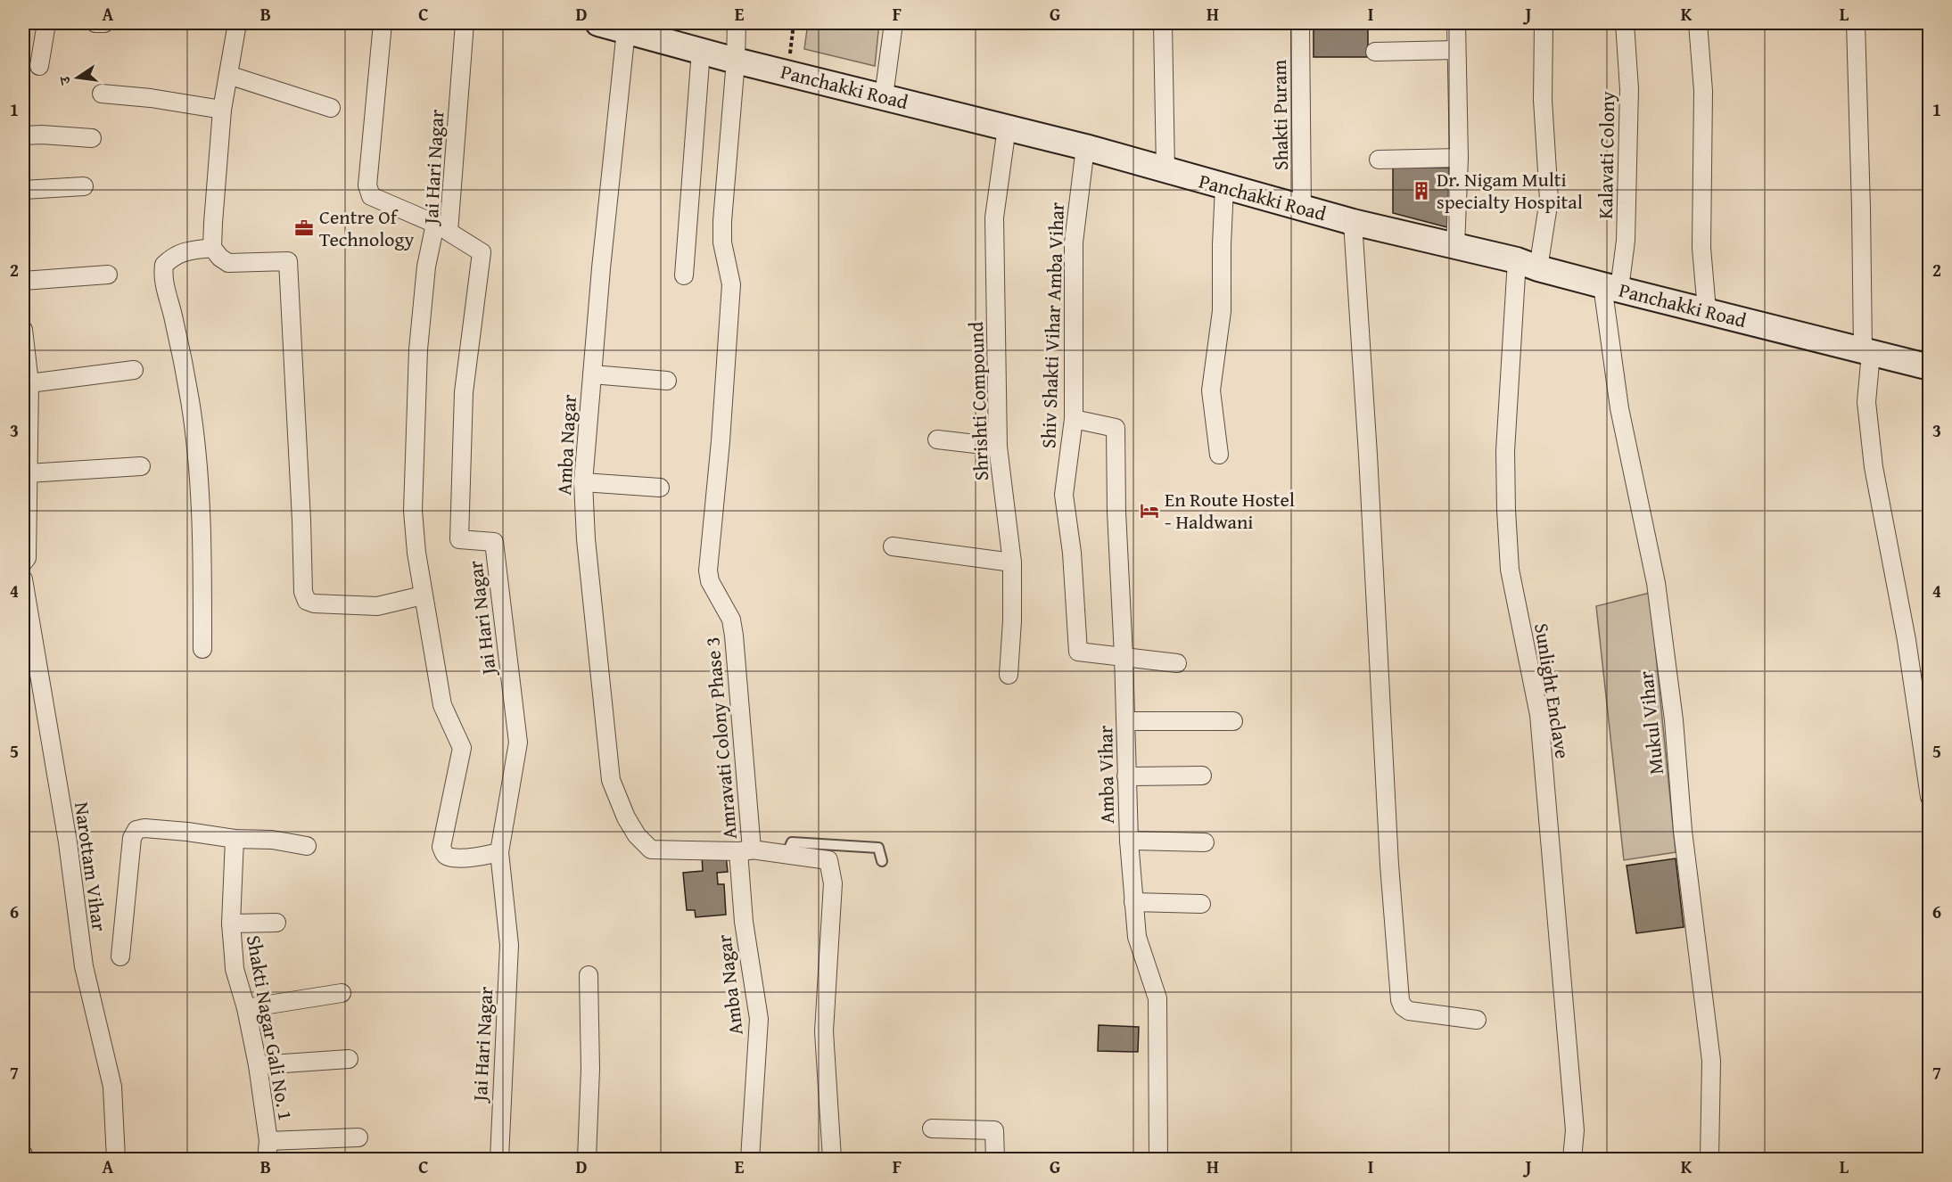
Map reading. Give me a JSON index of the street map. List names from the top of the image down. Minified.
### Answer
{"streets":{"main road":["Panchakki Road"],"street":["Shakti Puram","Kalavati Colony","Jai Hari Nagar","Shiv Shakti Vihar Amba Vihar","Shrishti Compound","Amba Nagar","Sunlight Enclave","Mukul Vihar","Amravati Colony Phase 3","Amba Vihar","Narottam Vihar","Shakti Nagar Gali No. 1"]},"crossings":[["Panchakki Road","Shakti Puram"],["Panchakki Road","Kalavati Colony"],["Panchakki Road","Shiv Shakti Vihar Amba Vihar"],["Panchakki Road","Shrishti Compound"],["Panchakki Road","Amba Nagar"],["Panchakki Road","Sunlight Enclave"],["Panchakki Road","Mukul Vihar"],["Panchakki Road","Amravati Colony Phase 3"],["Kalavati Colony","Mukul Vihar"],["Shiv Shakti Vihar Amba Vihar","Amba Vihar"],["Amba Nagar","Amravati Colony Phase 3"]],"places":{"building":["Dr. Nigam Multi specialty Hospital"],"office":["Centre Of Technology"],"hotel":["En Route Hostel - Haldwani"]},"north":"left","grid":{"columns":["A","B","C","D","E","F","G","H","I","J","K","L"],"rows":["1","2","3","4","5","6","7"]}}
